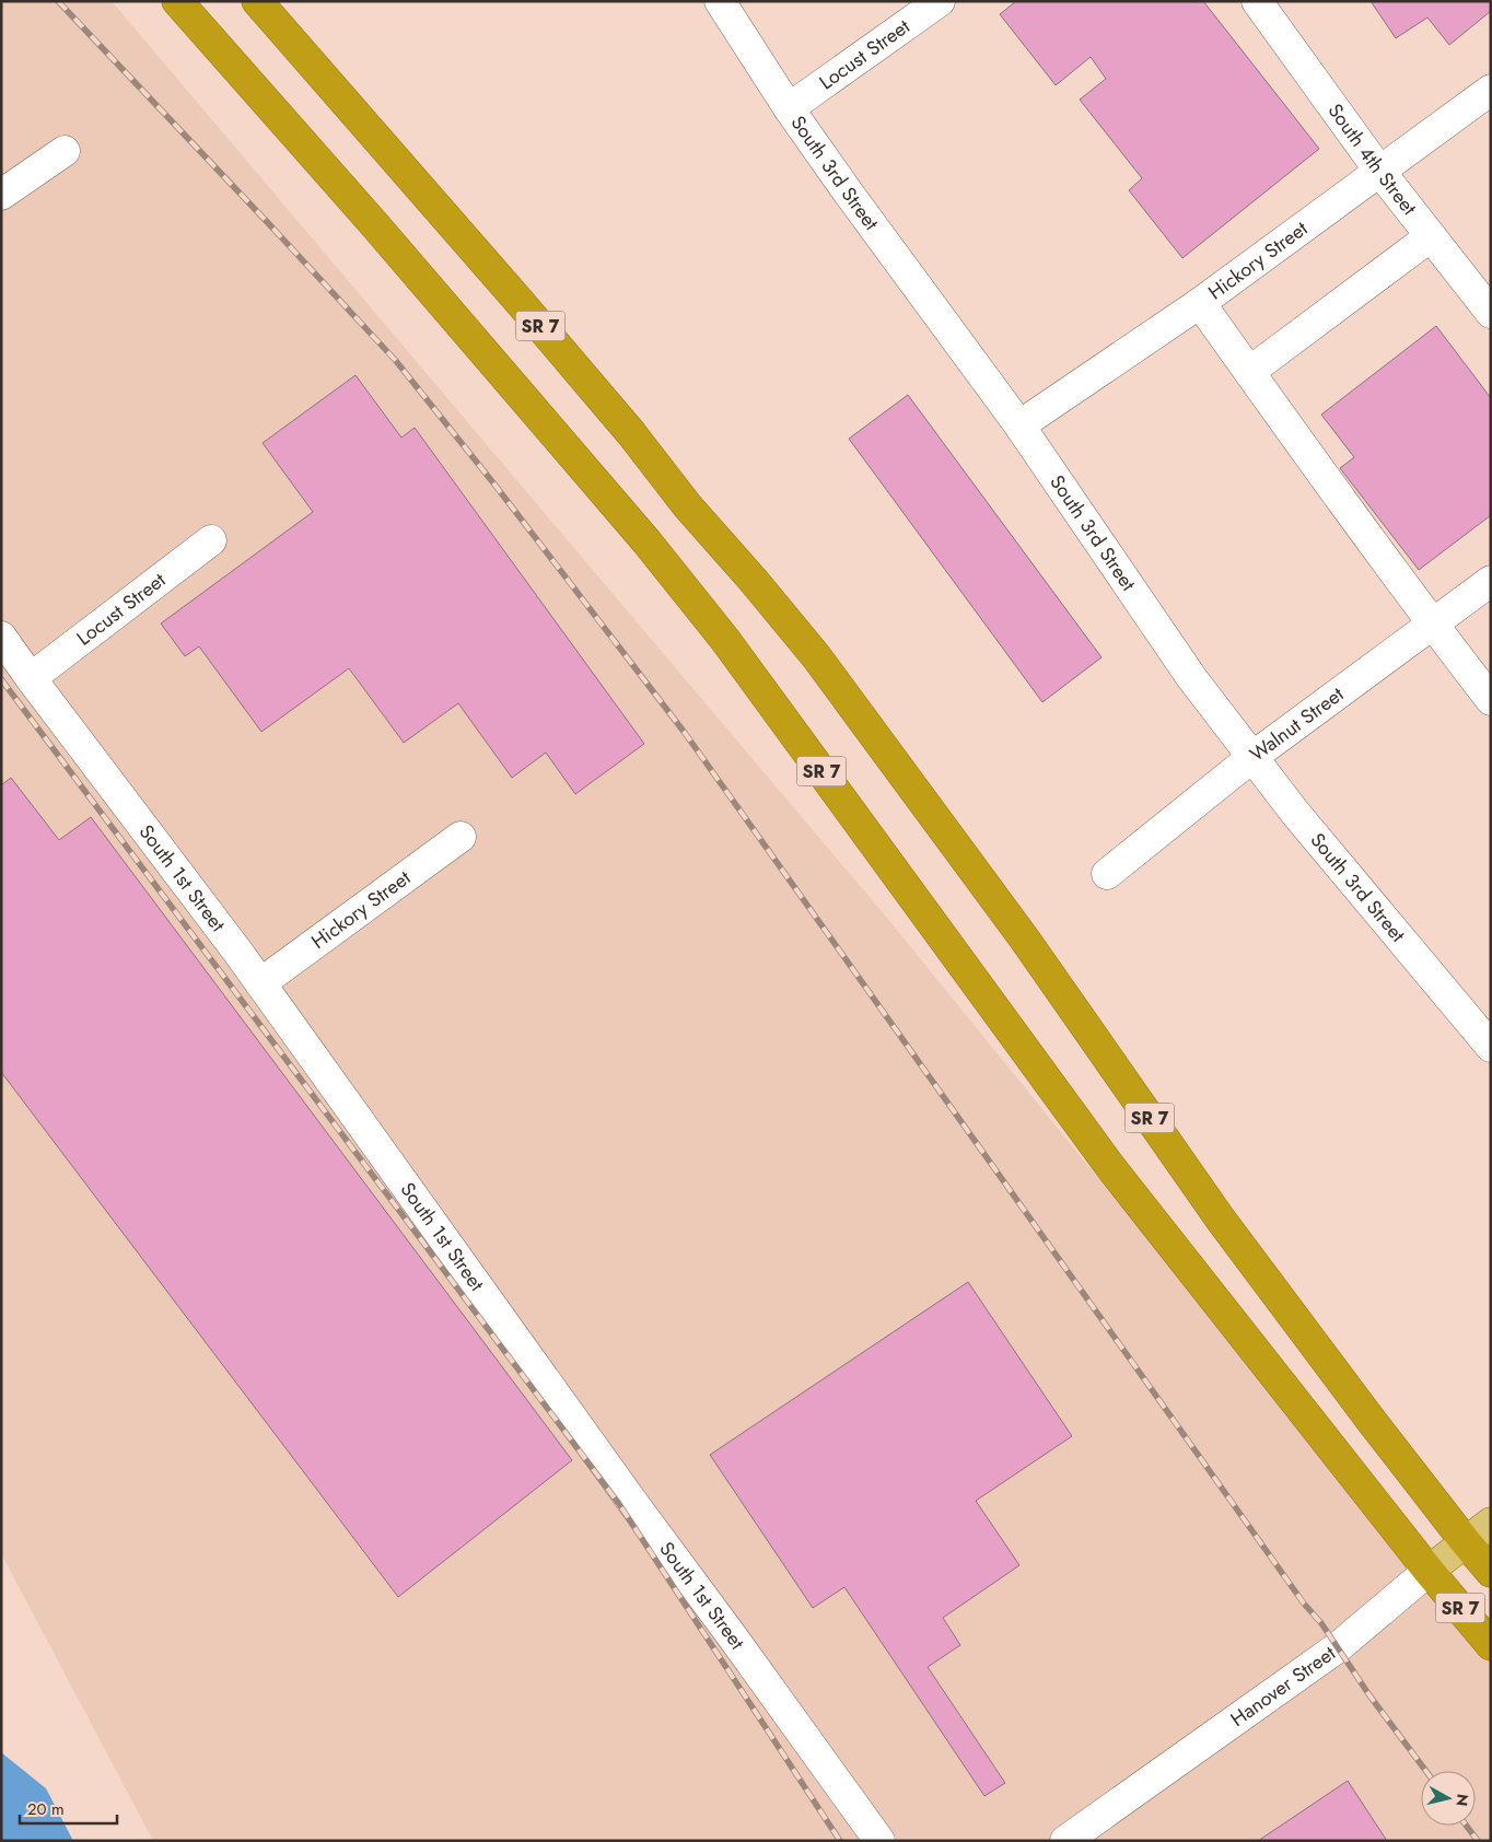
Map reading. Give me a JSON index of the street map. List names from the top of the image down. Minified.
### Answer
{"streets":{"highway":["SR 7"],"main road":["Hanover Street"],"street":["Locust Street","South 4th Street","South 3rd Street","Hickory Street","Walnut Street","South 1st Street"]},"crossings":[["Locust Street","South 3rd Street"],["Locust Street","South 1st Street"],["South 4th Street","Hickory Street"],["South 3rd Street","Hickory Street"],["South 3rd Street","Walnut Street"],["Hickory Street","South 1st Street"],["SR 7","Hanover Street"]],"scale_bar":"20 m","north":"right"}
